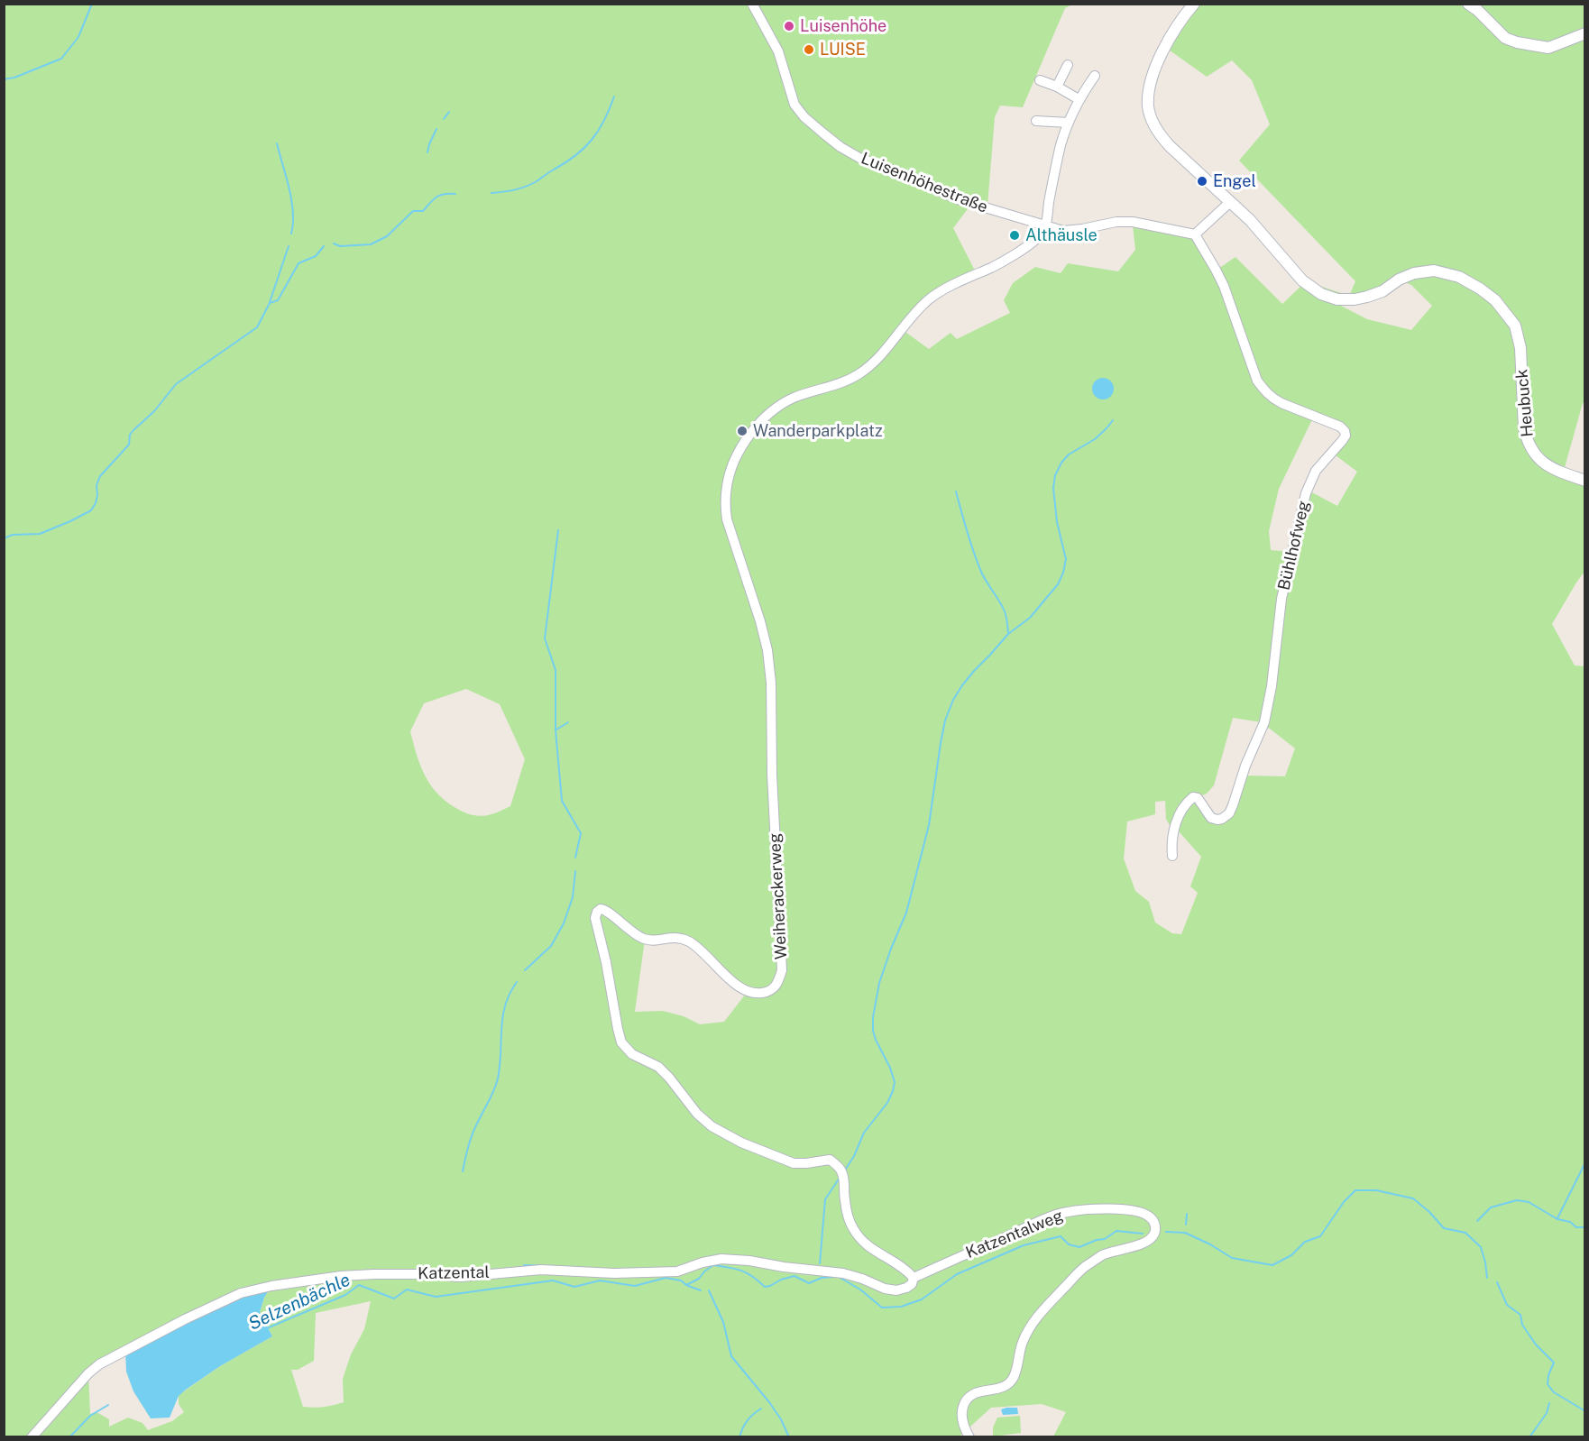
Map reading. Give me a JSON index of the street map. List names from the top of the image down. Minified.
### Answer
{"streets":{"street":["Luisenhöhestraße","Heubuck","Bühlhofweg","Weiherackerweg","Katzentalweg","Katzental"]},"crossings":[["Luisenhöhestraße","Bühlhofweg"],["Luisenhöhestraße","Weiherackerweg"],["Weiherackerweg","Katzentalweg"],["Weiherackerweg","Katzental"],["Katzentalweg","Katzental"]],"water":["Selzenbächle"],"places":["Luisenhöhe","LUISE","Engel","Althäusle","Wanderparkplatz"]}
